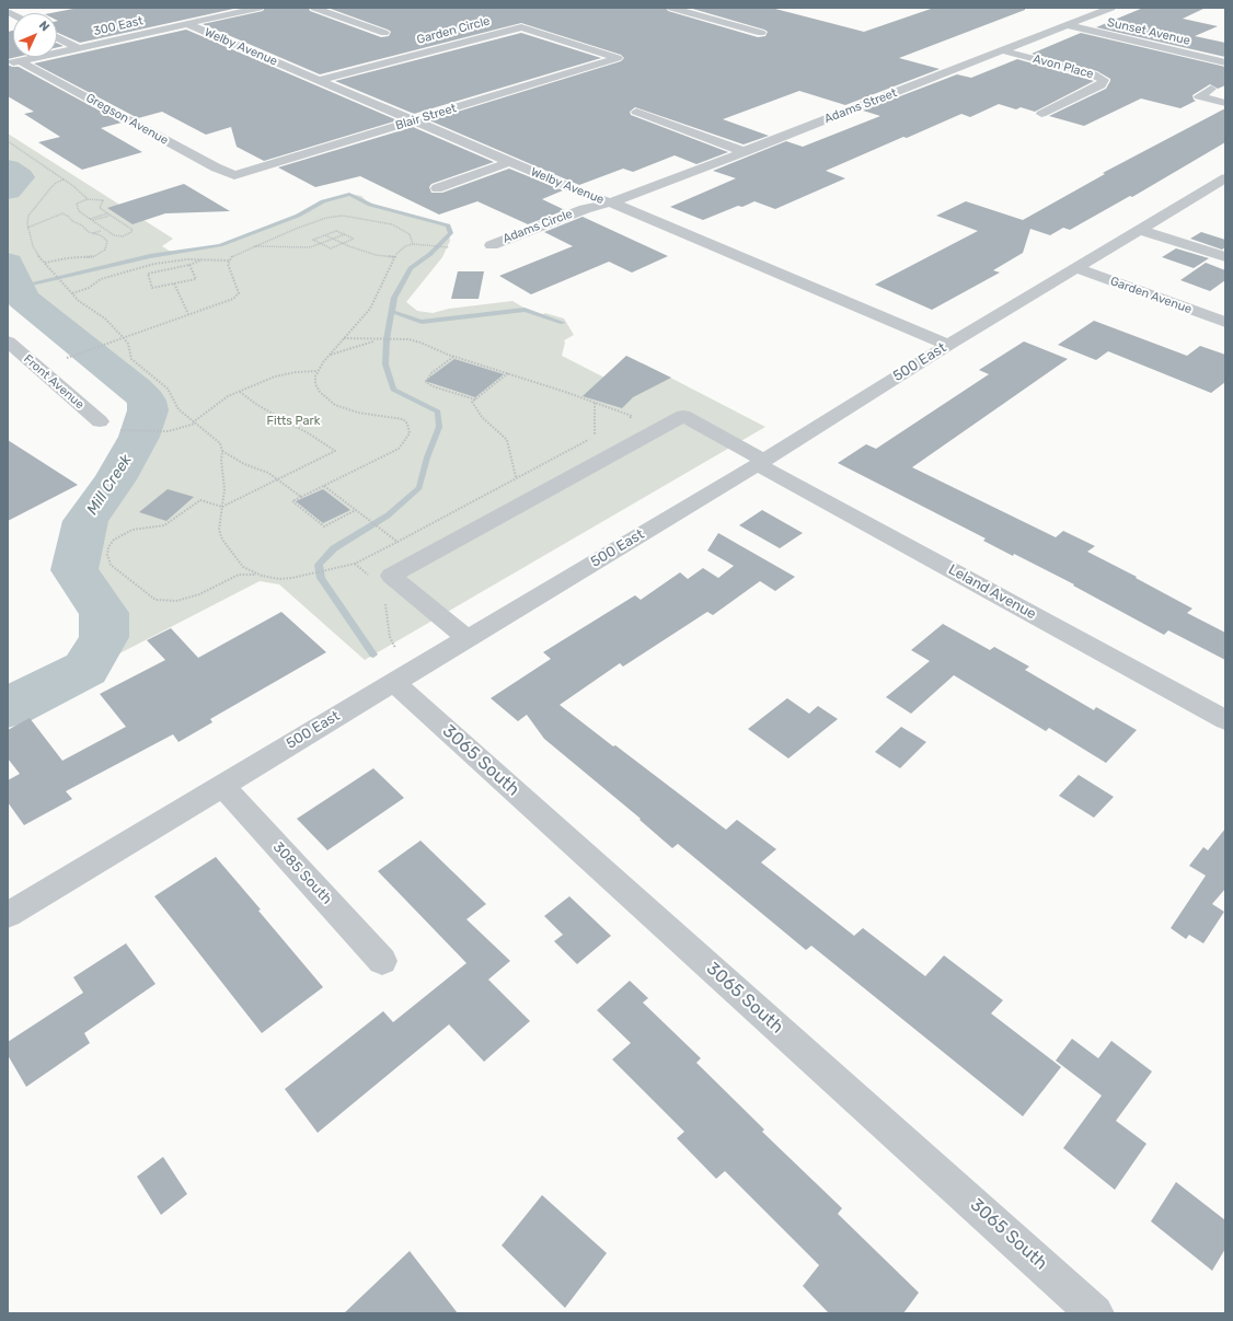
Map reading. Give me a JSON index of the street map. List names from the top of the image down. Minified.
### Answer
{"streets":{"street":["300 East","Garden Circle","Sunset Avenue","Welby Avenue","Avon Place","Adams Street","Blair Street","Gregson Avenue","Adams Circle","Garden Avenue","500 East","Front Avenue","Leland Avenue","3065 South","3085 South"]},"crossings":[["300 East","Welby Avenue"],["300 East","Gregson Avenue"],["Garden Circle","Welby Avenue"],["Garden Circle","Blair Street"],["Sunset Avenue","Adams Street"],["Welby Avenue","Adams Street"],["Welby Avenue","Blair Street"],["Welby Avenue","Adams Circle"],["Welby Avenue","500 East"],["Avon Place","Adams Street"],["Adams Street","Adams Circle"],["Blair Street","Gregson Avenue"],["Garden Avenue","500 East"],["500 East","Leland Avenue"],["500 East","3065 South"],["500 East","3085 South"]],"water":["Mill Creek"],"parks":["Fitts Park"],"north":"top right"}
